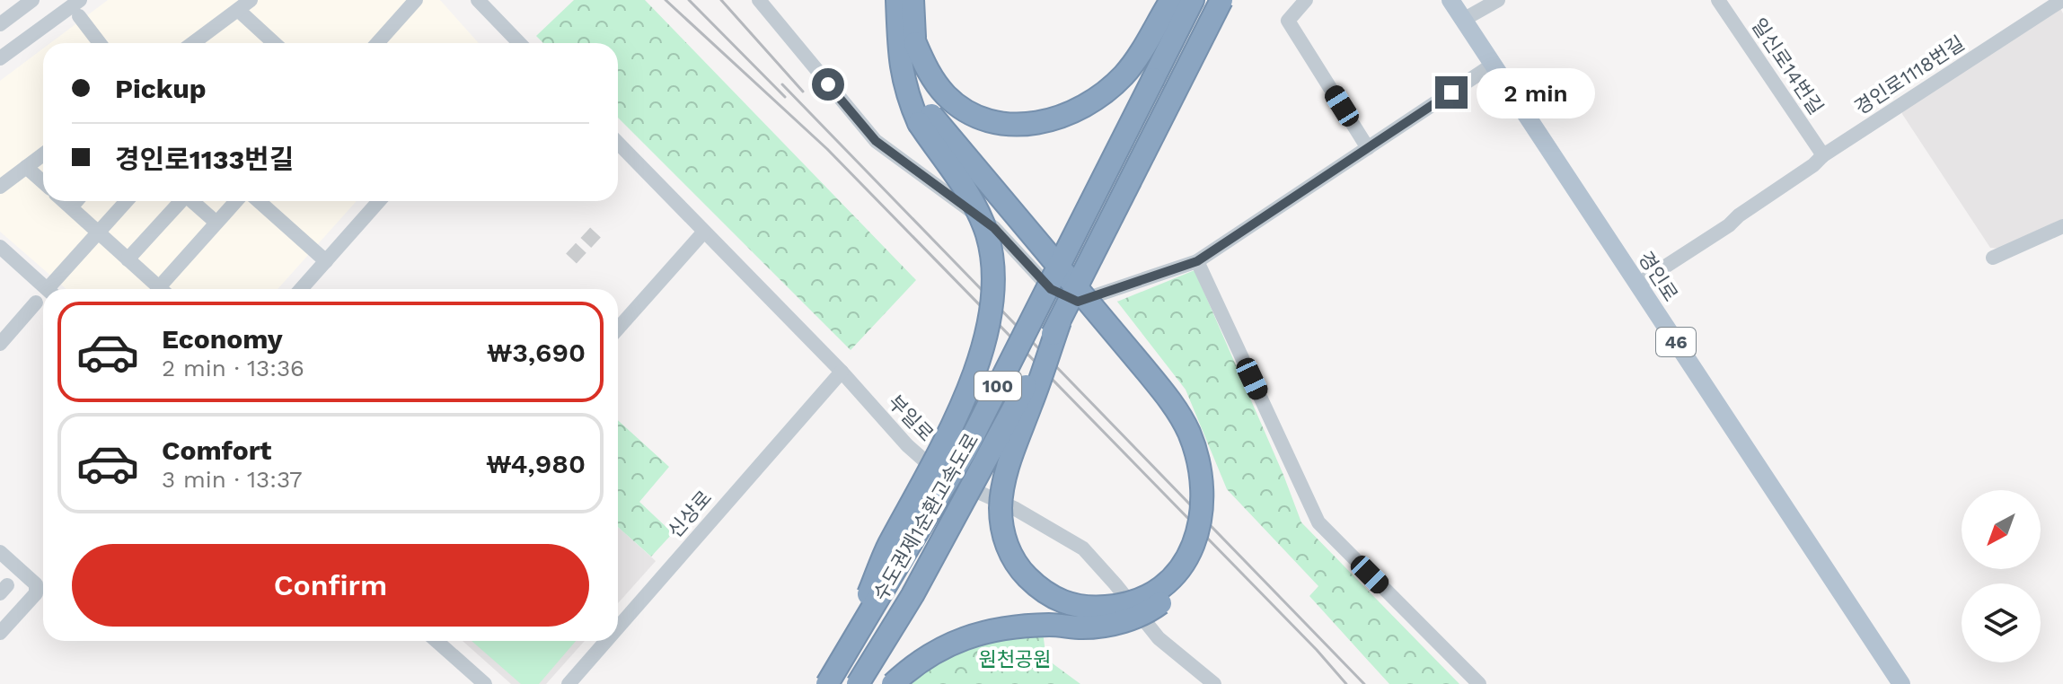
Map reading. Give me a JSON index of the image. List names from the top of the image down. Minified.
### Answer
{"streets":{"highway":["100","수도권제1순환고속도로"],"main road":["경인로","46"],"street":["일신로14번길","경인로1118번길","부일로","신상로"]},"crossings":[["일신로14번길","경인로1118번길"],["경인로1118번길","경인로"],["부일로","신상로"]],"parks":["원천공원"],"north":"bottom left","page":{"banner":["Pickup","경인로1133번길"],"bubble":"2 min","list":[{"name":"Economy","note":"2 min · 13:36","value":"₩3,690"},{"name":"Comfort","note":"3 min · 13:37","value":"₩4,980"}],"buttons":"Confirm"}}
